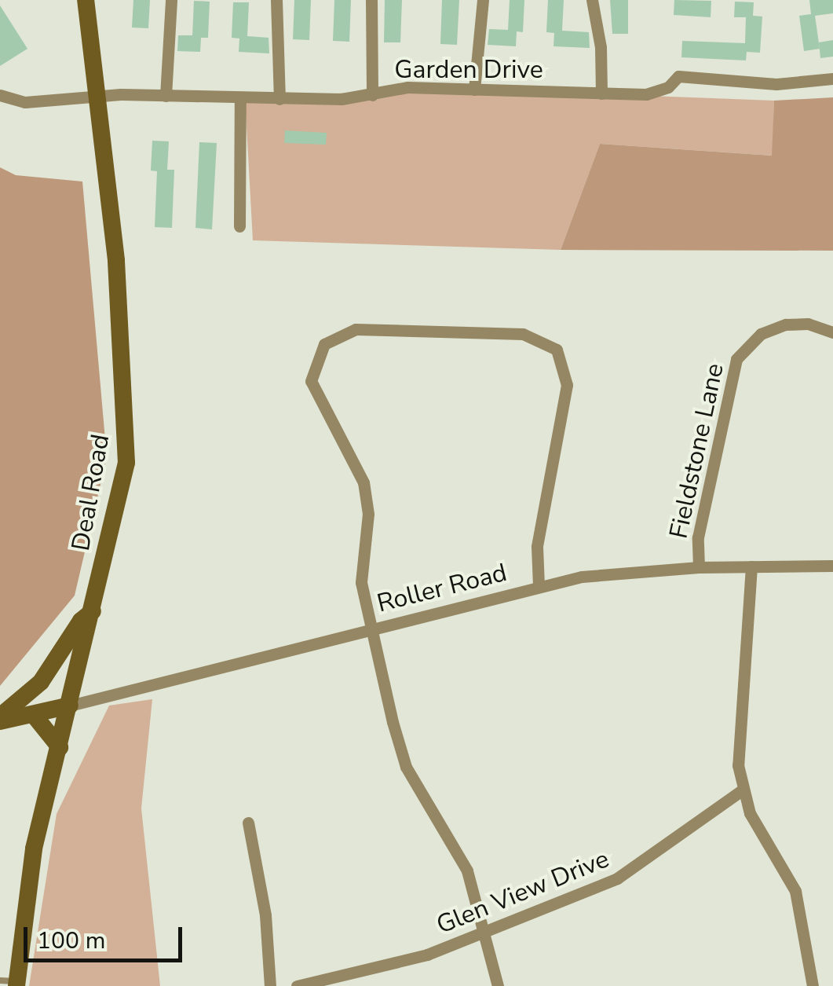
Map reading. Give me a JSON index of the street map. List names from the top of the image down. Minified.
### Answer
{"streets":{"street":["Garden Drive","Fieldstone Lane","Deal Road","Roller Road","Glen View Drive"]},"crossings":[["Garden Drive","Deal Road"],["Fieldstone Lane","Roller Road"],["Deal Road","Roller Road"]],"scale_bar":"100 m"}
